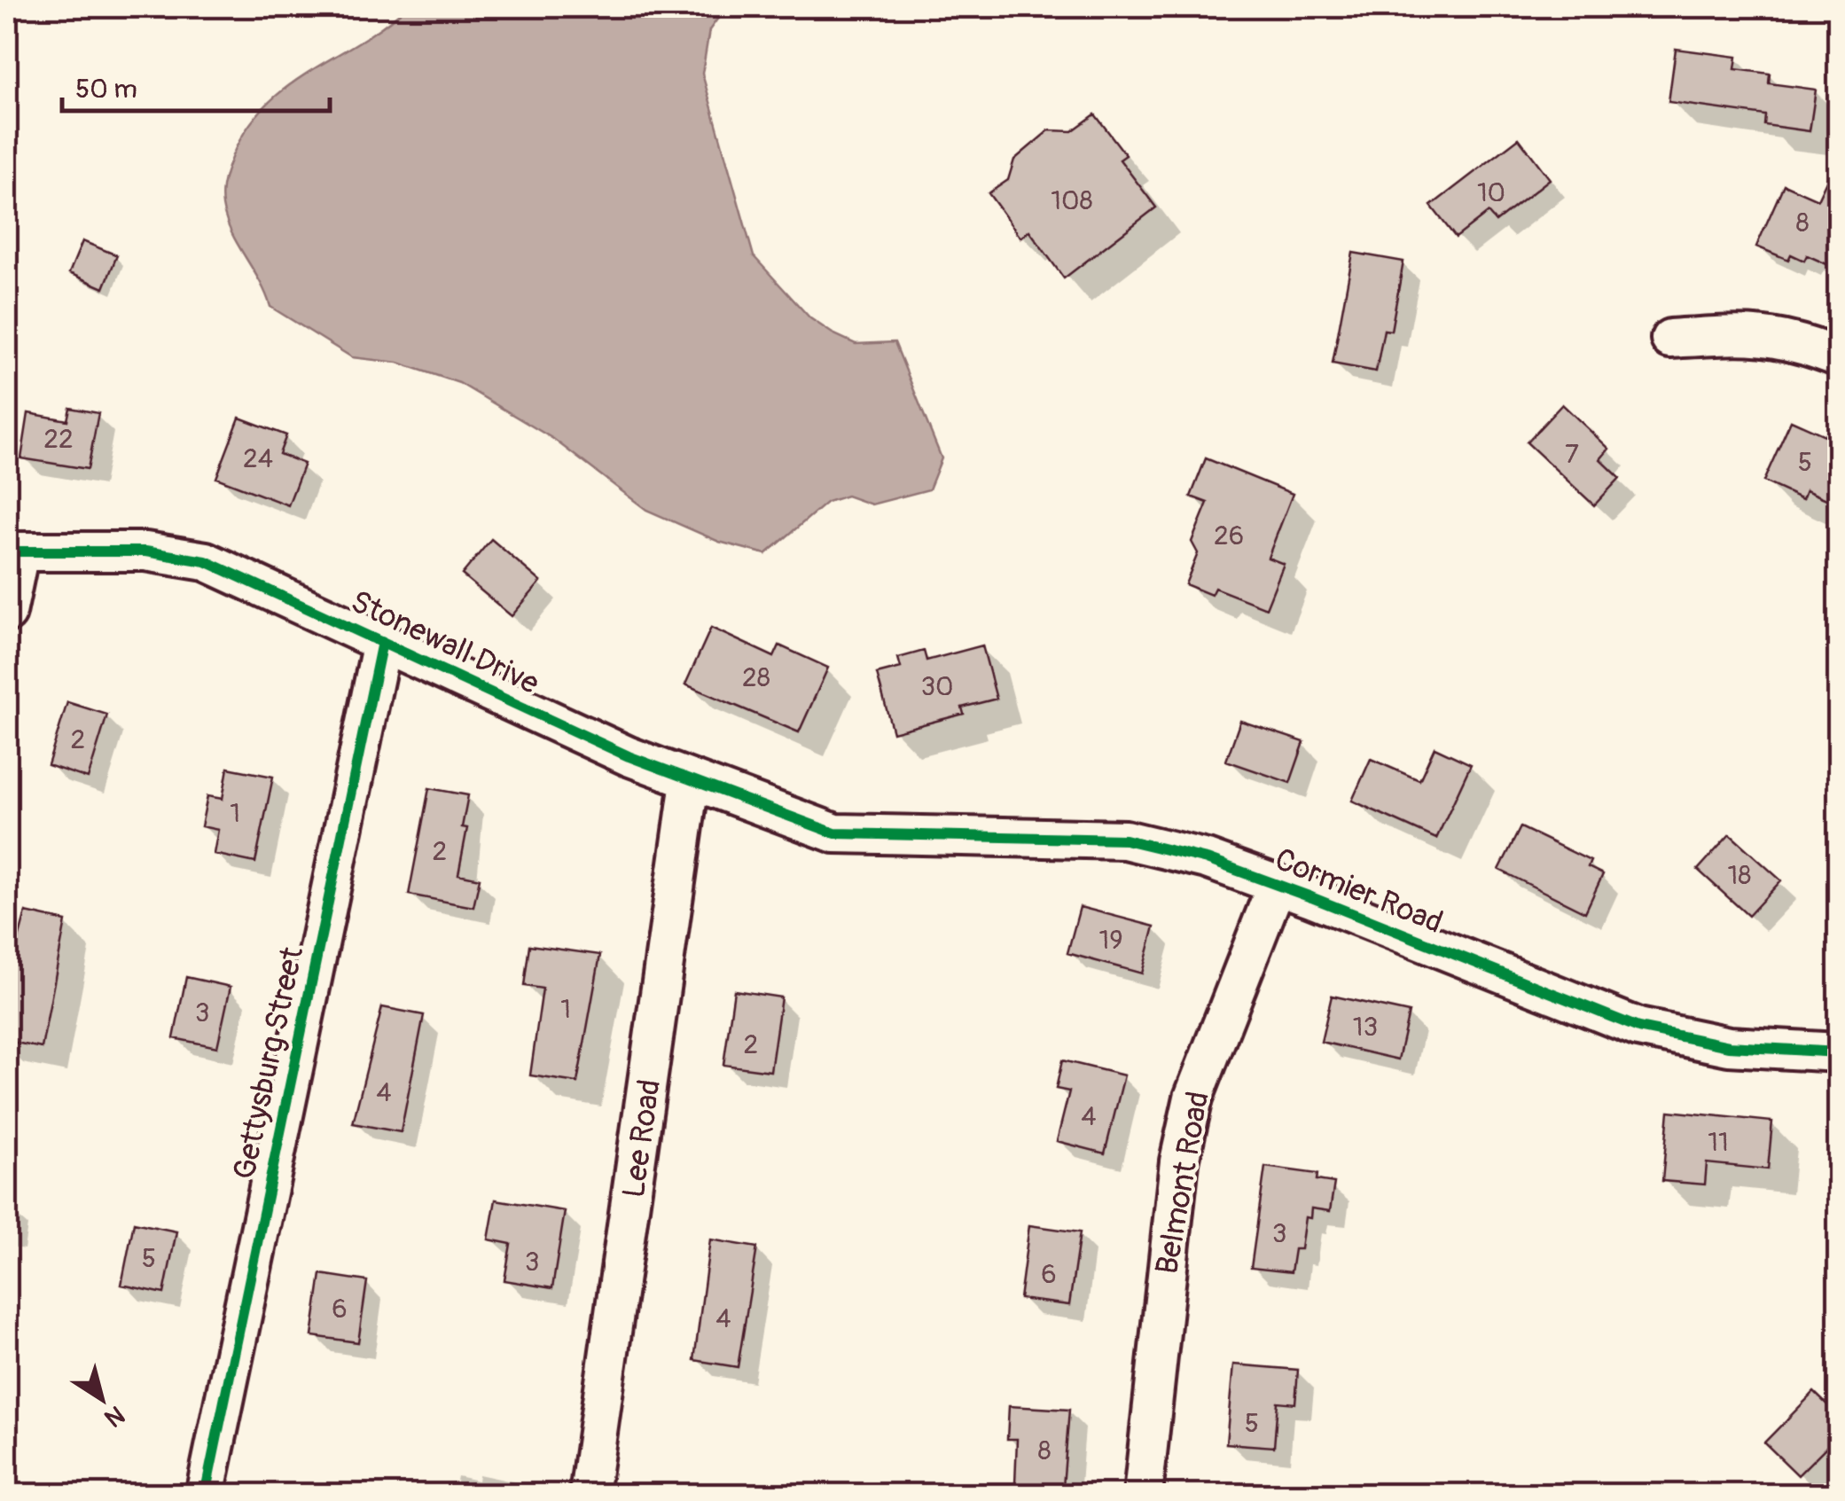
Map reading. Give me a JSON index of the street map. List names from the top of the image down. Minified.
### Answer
{"streets":{"street":["Stonewall Drive","Cormier Road","Gettysburg Street","Lee Road","Belmont Road"]},"crossings":[["Stonewall Drive","Cormier Road"],["Stonewall Drive","Gettysburg Street"],["Stonewall Drive","Lee Road"],["Cormier Road","Belmont Road"]],"house_numbers":["10","108","8","22","7","24","5","26","28","30","2","1","2","18","19","1","3","13","2","4","4","11","3","5","3","6","6","4","5","8"],"scale_bar":"50 m","north":"bottom right"}
